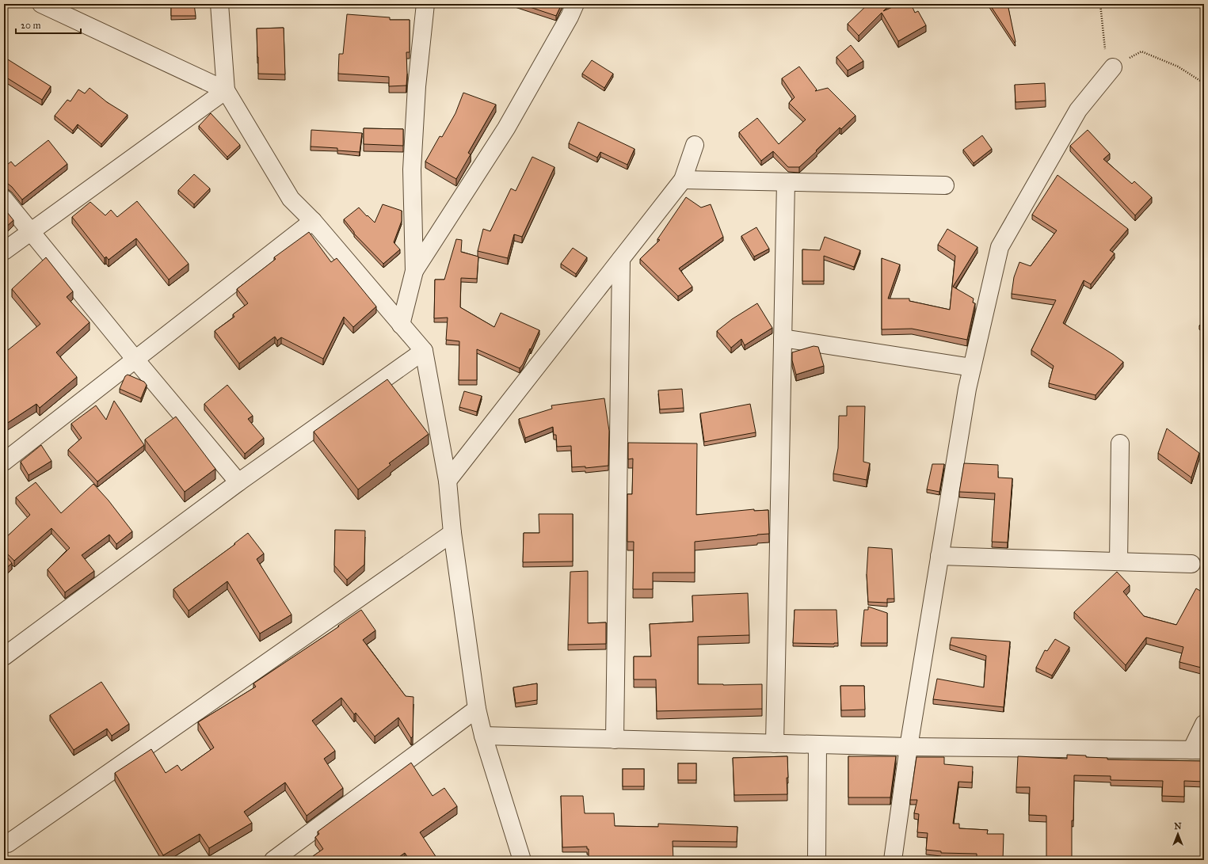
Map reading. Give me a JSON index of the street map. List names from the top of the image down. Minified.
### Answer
{"scale_bar":"20 m","north":"top"}
